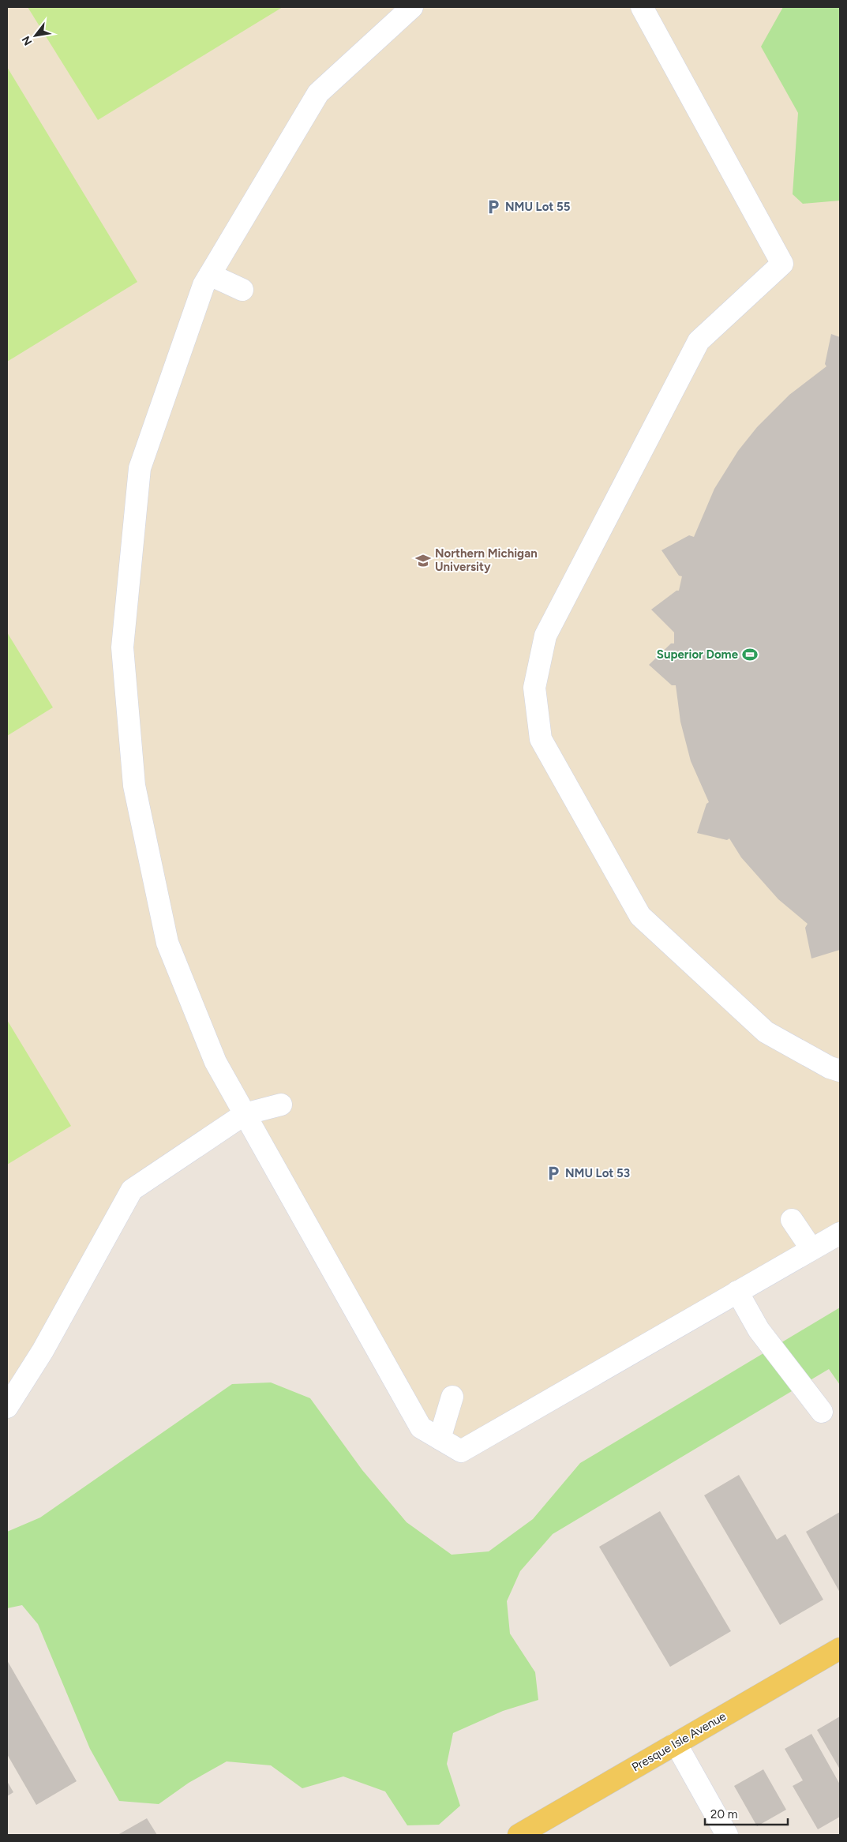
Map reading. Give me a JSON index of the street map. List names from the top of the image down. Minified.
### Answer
{"streets":{"main road":["Presque Isle Avenue"]},"places":{"parking":["NMU Lot 55","NMU Lot 53"],"school or university":["Northern Michigan University"],"sports":["Superior Dome"]},"scale_bar":"20 m","north":"bottom left"}
